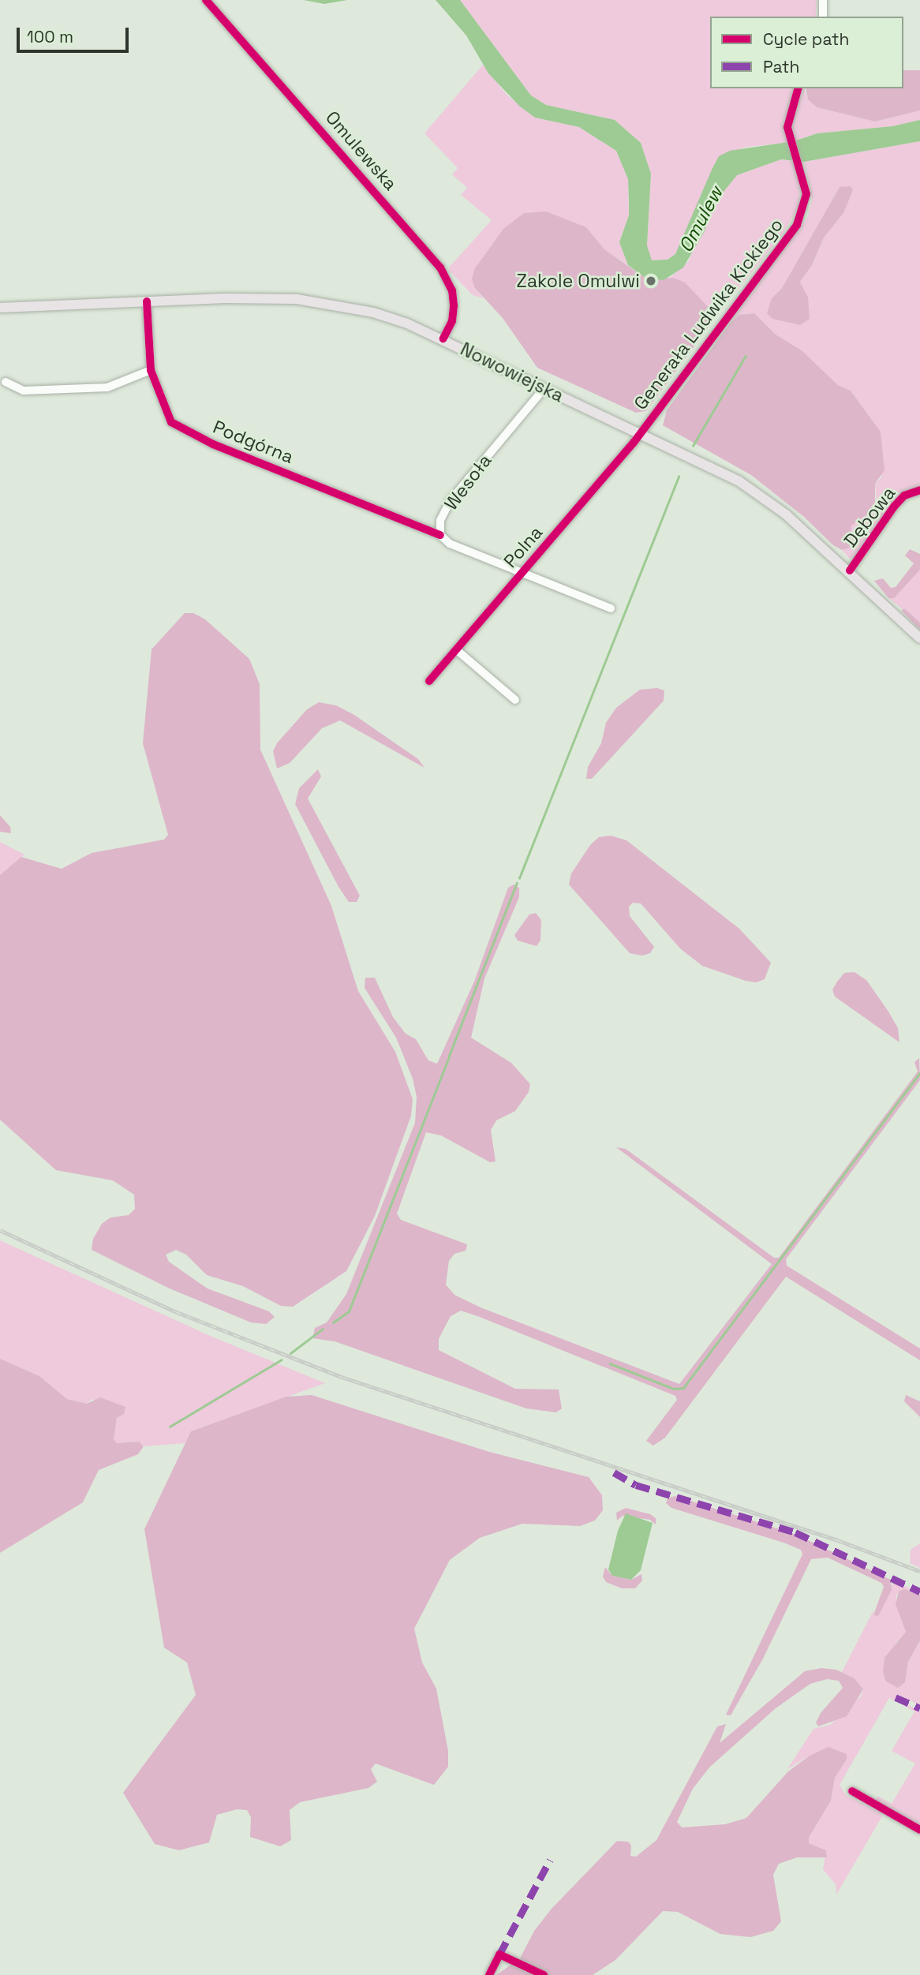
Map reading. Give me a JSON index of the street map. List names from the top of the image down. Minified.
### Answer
{"streets":{"main road":["Nowowiejska"],"street":["Omulewska","Generała Ludwika Kickiego","Podgórna","Wesoła","Dębowa","Polna"]},"crossings":[["Omulewska","Nowowiejska"],["Generała Ludwika Kickiego","Nowowiejska"],["Generała Ludwika Kickiego","Polna"],["Nowowiejska","Podgórna"],["Nowowiejska","Wesoła"],["Nowowiejska","Dębowa"],["Nowowiejska","Polna"],["Podgórna","Wesoła"],["Wesoła","Polna"]],"water":["Omulew"],"places":["Zakole Omulwi"],"legend":["Cycle path","Path"],"scale_bar":"100 m"}
